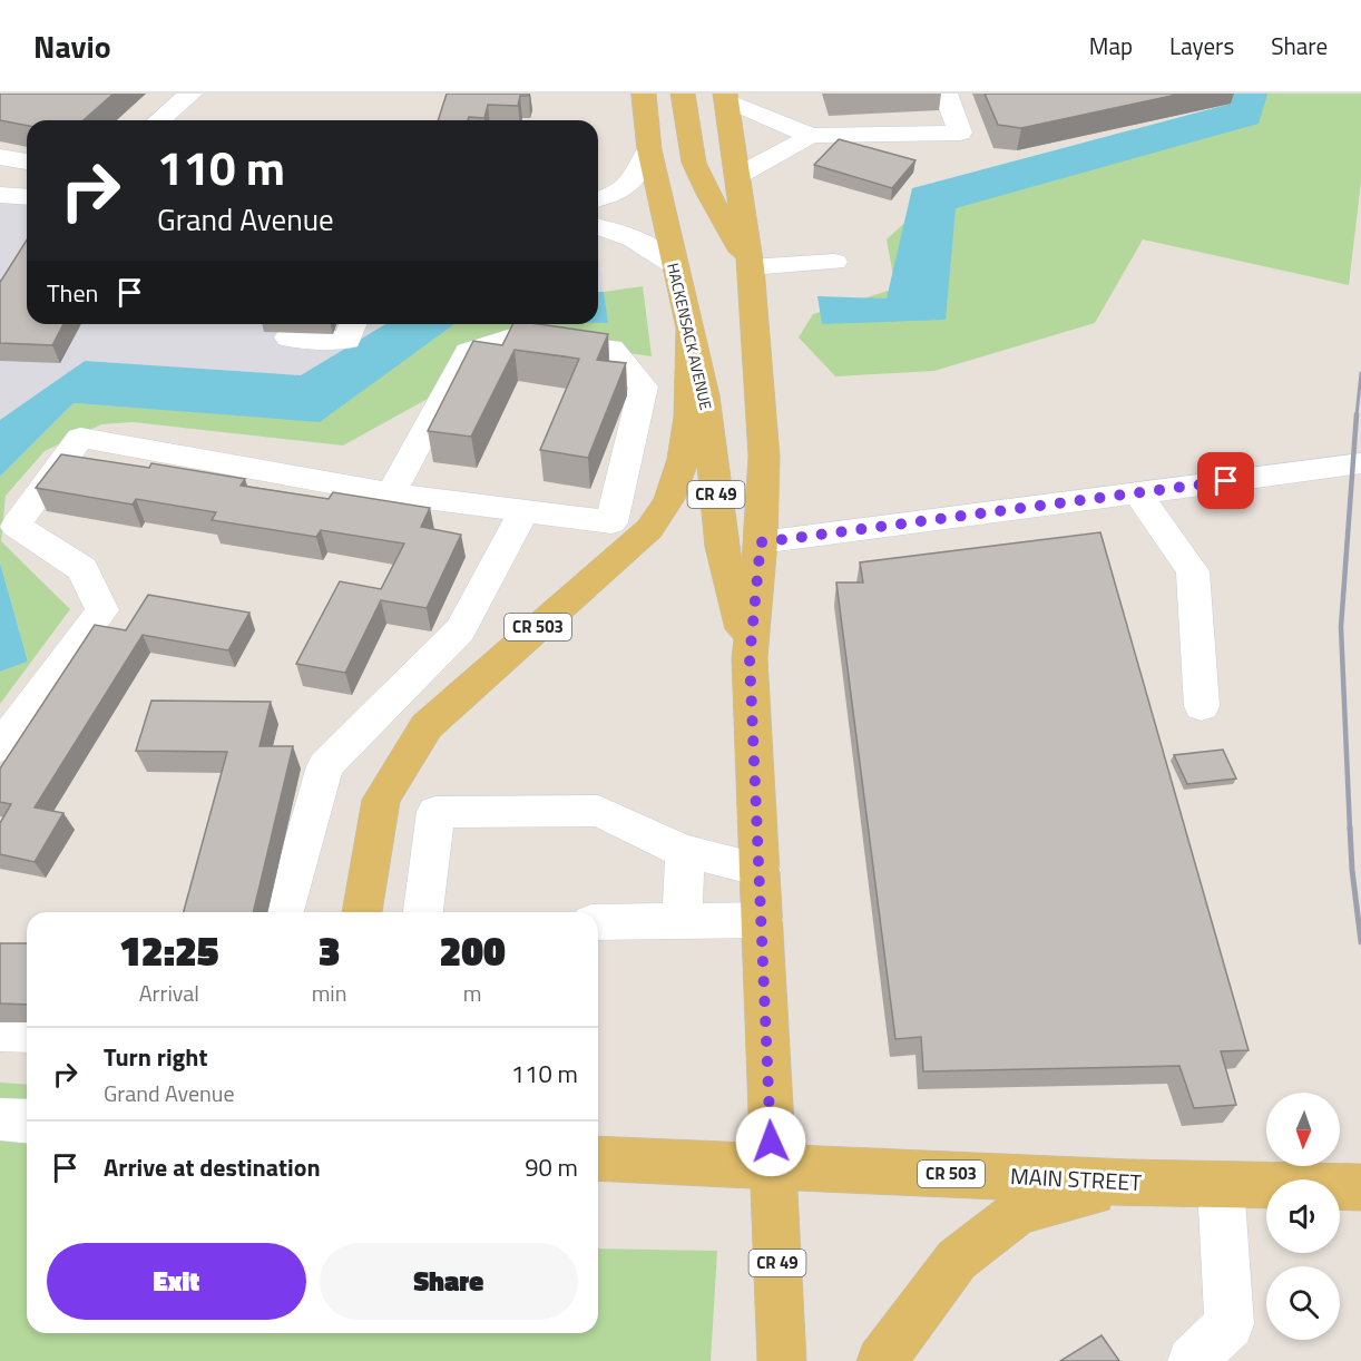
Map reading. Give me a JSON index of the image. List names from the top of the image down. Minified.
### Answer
{"streets":{"main road":["HACKENSACK AVENUE","CR 49","CR 503","MAIN STREET"]},"crossings":[["HACKENSACK AVENUE","CR 49"],["HACKENSACK AVENUE","CR 503"],["HACKENSACK AVENUE","MAIN STREET"],["CR 49","MAIN STREET"]],"north":"bottom","page":{"header":"Navio","nav":["Map","Layers","Share"],"turn":["110 m","Grand Avenue"],"then":"Then","eta":["12:25","Arrival","3","min","200","m"],"list":[{"name":"Turn right","note":"Grand Avenue","value":"110 m"},{"name":"Arrive at destination","value":"90 m"}],"buttons":["Exit","Share"]}}
